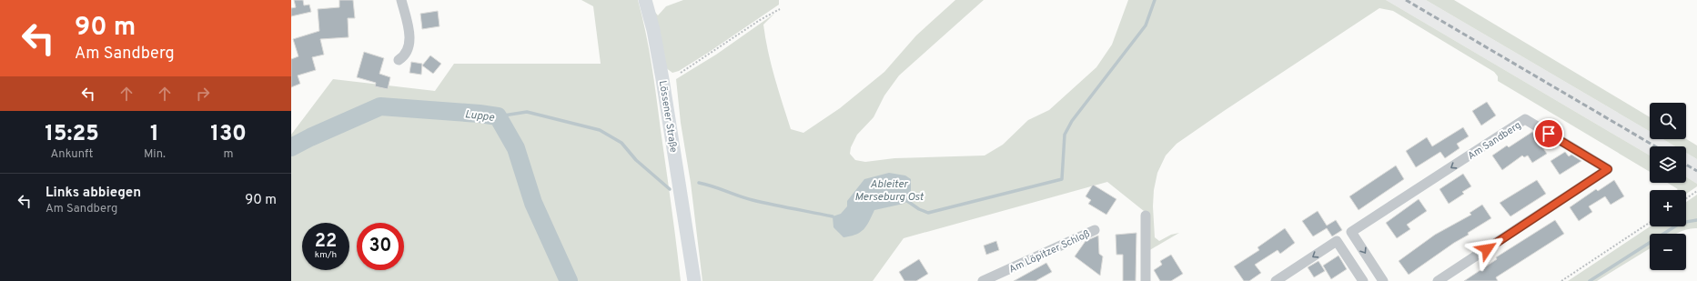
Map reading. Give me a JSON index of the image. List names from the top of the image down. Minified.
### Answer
{"streets":{"street":["Lössener Straße","Am Sandberg","Am Löpitzer Schloß"]},"water":["Luppe","Ableiter Merseburg Ost"],"page":{"turn":["90 m","Am Sandberg"],"map_buttons":["+","−"],"eta":["15:25","Ankunft","1","Min.","130","m"],"list":[{"name":"Links abbiegen","note":"Am Sandberg","value":"90 m"}],"speed":"22 km/h","limit":"30"}}
